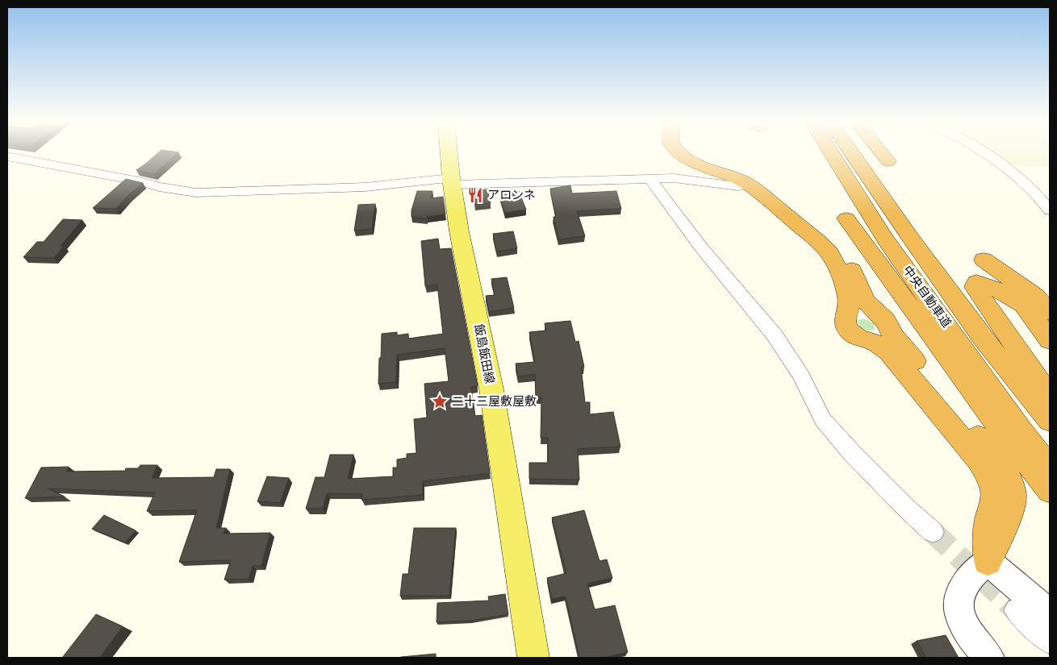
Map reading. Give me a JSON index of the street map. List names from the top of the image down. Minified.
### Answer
{"streets":{"highway":["中央自動車道"],"main road":["飯島飯田線"]},"places":{"restaurant":["アロンネ"],"place":["二十三屋敷屋敷"]}}
